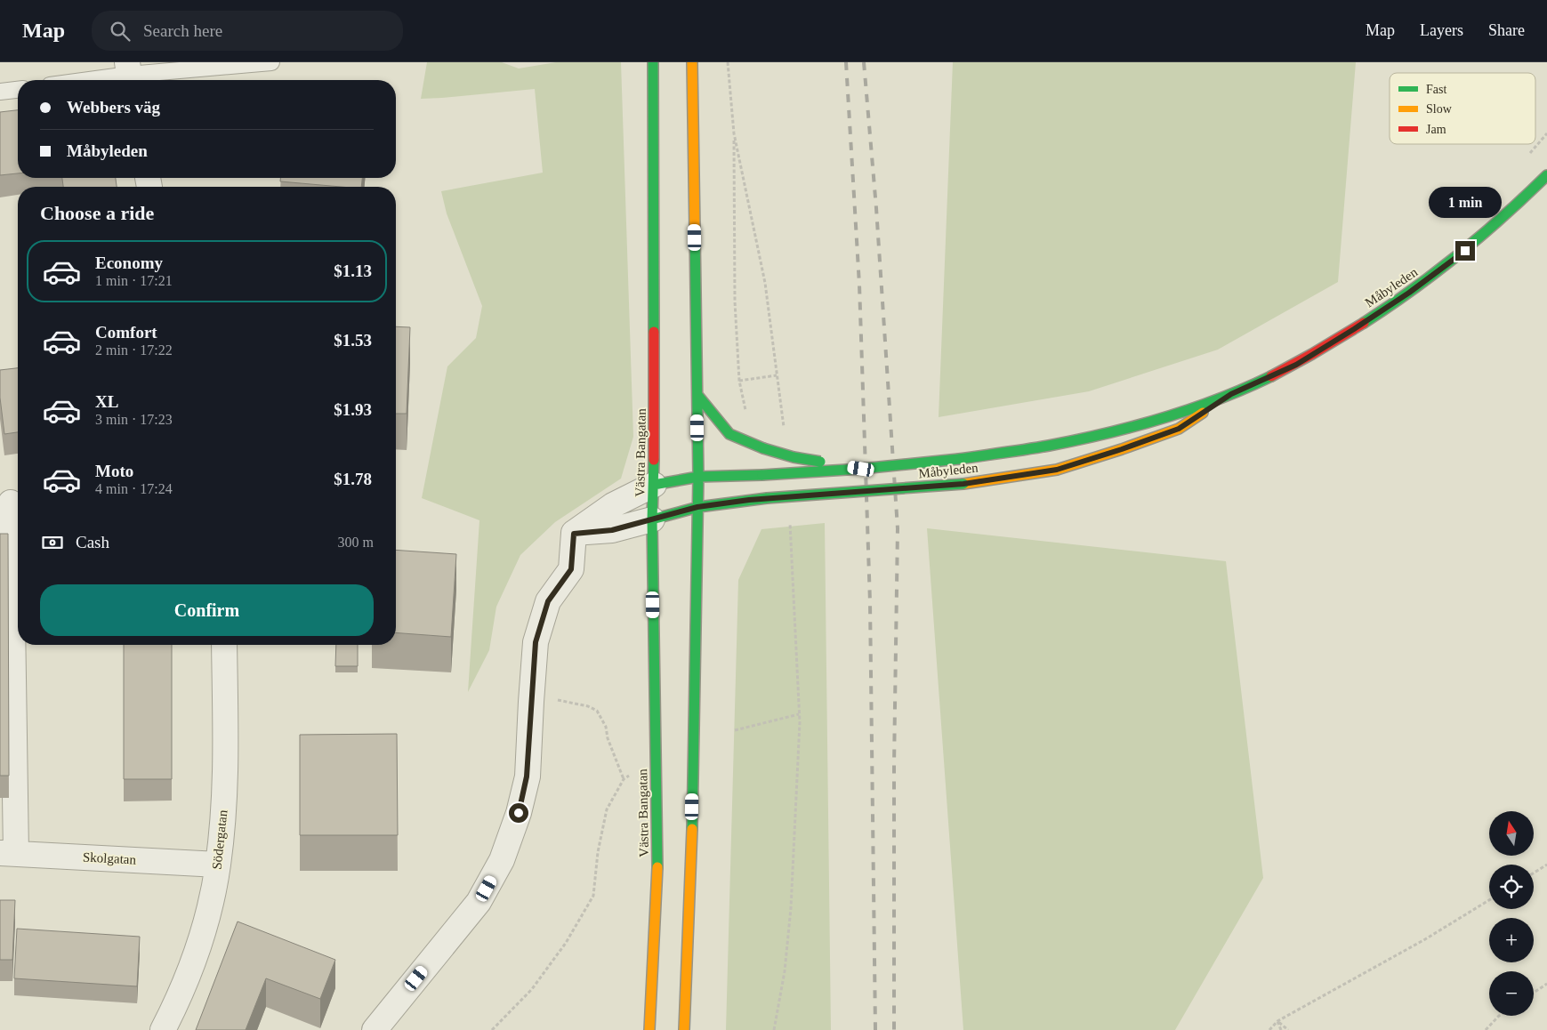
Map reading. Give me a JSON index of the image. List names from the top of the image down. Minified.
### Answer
{"streets":{"street":["Måbyleden","Västra Bangatan","Södergatan","Skolgatan"]},"crossings":[["Måbyleden","Västra Bangatan"],["Södergatan","Skolgatan"]],"legend":["Fast","Slow","Jam"],"north":"top","page":{"header":"Map","search":"Search here","nav":["Map","Layers","Share"],"banner":["Webbers väg","Måbyleden"],"bubble":"1 min","heading":"Choose a ride","list":[{"name":"Economy","note":"1 min · 17:21","value":"$1.13"},{"name":"Comfort","note":"2 min · 17:22","value":"$1.53"},{"name":"XL","note":"3 min · 17:23","value":"$1.93"},{"name":"Moto","note":"4 min · 17:24","value":"$1.78"}],"pay":["Cash","300 m"],"buttons":"Confirm","map_buttons":["+","−"]}}
